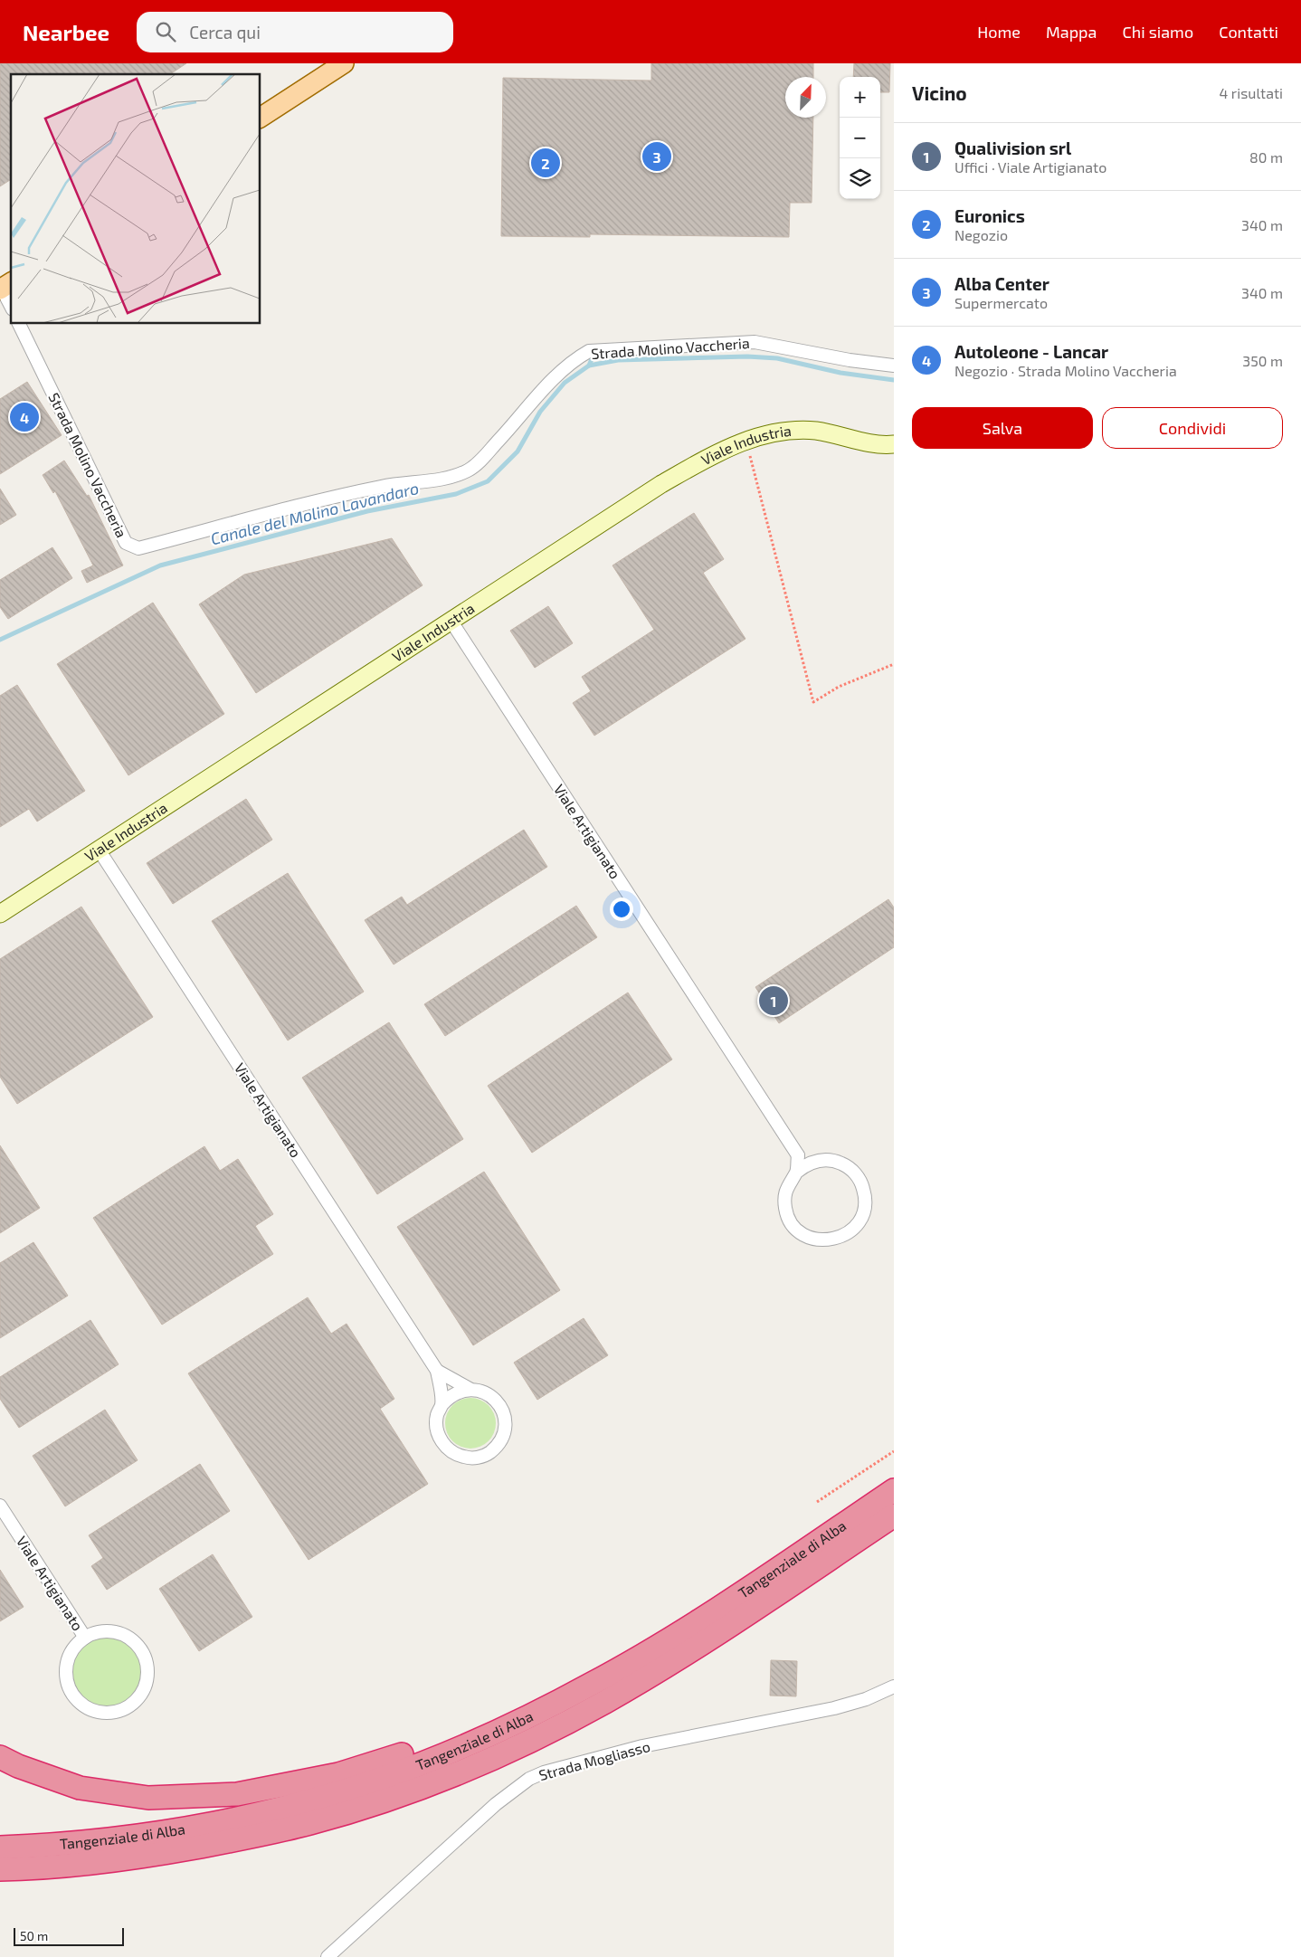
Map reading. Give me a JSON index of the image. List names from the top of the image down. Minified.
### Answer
{"streets":{"highway":["Tangenziale di Alba"],"street":["Strada Molino Vaccheria","Viale Industria","Viale Artigianato","Strada Mogliasso"]},"crossings":[["Viale Industria","Viale Artigianato"]],"water":["Canale del Molino Lavandaro"],"scale_bar":"50 m","north":"top right","page":{"header":"Nearbee","search":"Cerca qui","nav":["Home","Mappa","Chi siamo","Contatti"],"heading":["Vicino","4 risultati"],"map_buttons":["+","−"],"list":[{"mark":"1","name":"Qualivision srl","note":"Uffici · Viale Artigianato","value":"80 m"},{"mark":"2","name":"Euronics","note":"Negozio","value":"340 m"},{"mark":"3","name":"Alba Center","note":"Supermercato","value":"340 m"},{"mark":"4","name":"Autoleone - Lancar","note":"Negozio · Strada Molino Vaccheria","value":"350 m"}],"pins":["3","2","4","1"],"buttons":["Salva","Condividi"],"scale":"50 m"}}
